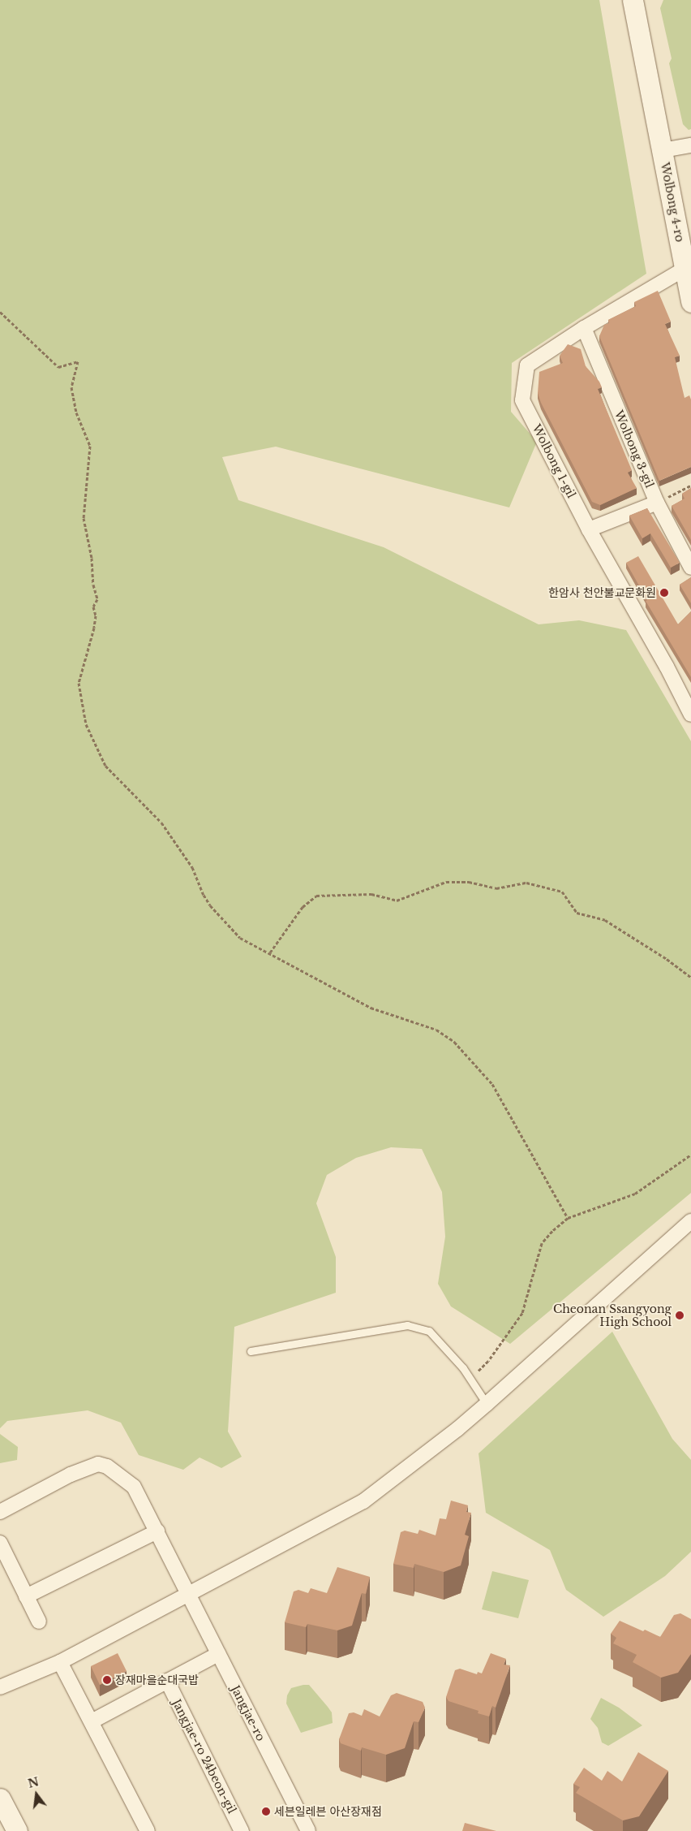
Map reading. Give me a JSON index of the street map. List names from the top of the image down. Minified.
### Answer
{"streets":{"street":["Wolbong 4-ro","Wolbong 3-gil","Wolbong 1-gil","Jangjae-ro","Jangjae-ro 24beon-gil"]},"crossings":[["Wolbong 4-ro","Wolbong 1-gil"],["Wolbong 3-gil","Wolbong 1-gil"]],"places":["한암사 천안불교문화원","Cheonan Ssangyong High School","장재마을순대국밥","세븐일레븐 아산장재점"],"north":"top"}
